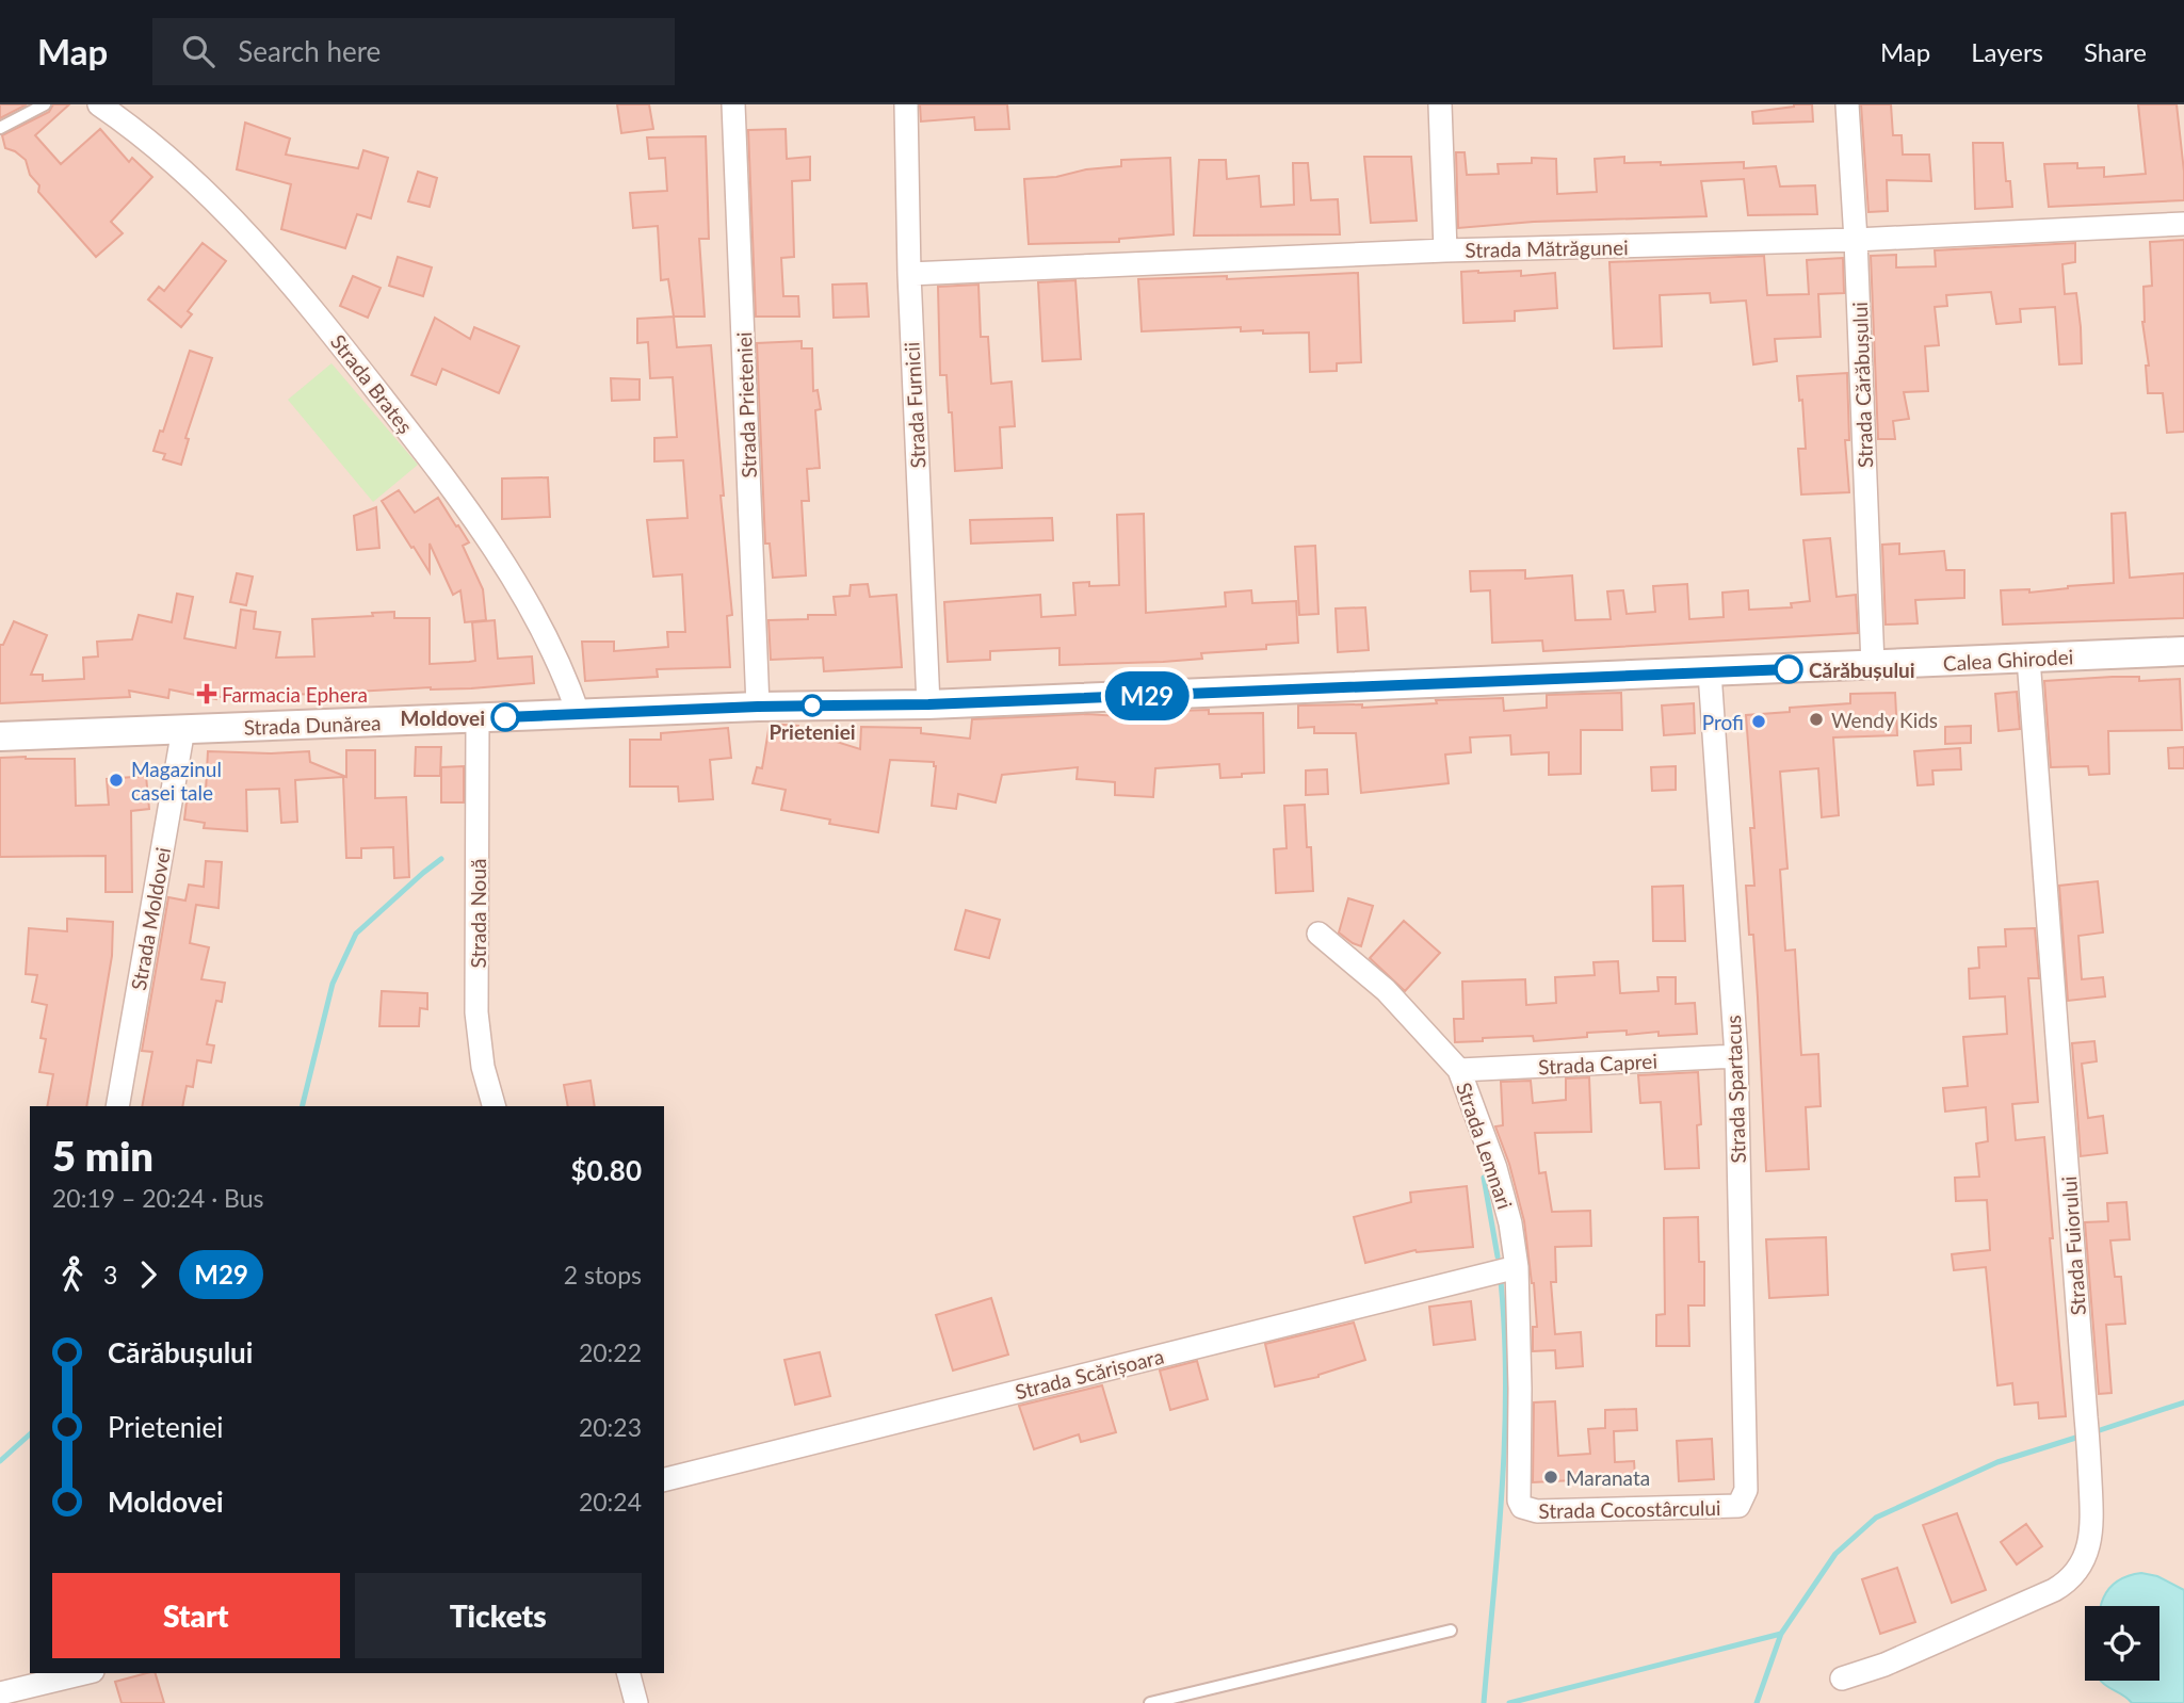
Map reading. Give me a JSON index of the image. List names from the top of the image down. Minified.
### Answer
{"streets":{"street":["Strada Mătrăgunei","Strada Brateș","Strada Cărăbușului","Strada Prieteniei","Strada Furnicii","Calea Ghirodei","Strada Dunărea","Strada Nouă","Strada Moldovei","Strada Caprei","Strada Spartacus","Strada Lemnari","Strada Fuiorului","Strada Scărișoara","Strada Cocostârcului"]},"crossings":[["Strada Mătrăgunei","Strada Cărăbușului"],["Strada Mătrăgunei","Strada Furnicii"],["Strada Brateș","Strada Dunărea"],["Strada Cărăbușului","Calea Ghirodei"],["Strada Prieteniei","Calea Ghirodei"],["Strada Prieteniei","Strada Dunărea"],["Strada Furnicii","Calea Ghirodei"],["Calea Ghirodei","Strada Dunărea"],["Calea Ghirodei","Strada Spartacus"],["Calea Ghirodei","Strada Fuiorului"],["Strada Dunărea","Strada Nouă"],["Strada Dunărea","Strada Moldovei"],["Strada Caprei","Strada Spartacus"],["Strada Caprei","Strada Lemnari"],["Strada Spartacus","Strada Cocostârcului"],["Strada Lemnari","Strada Scărișoara"],["Strada Lemnari","Strada Cocostârcului"]],"places":{"other":["Cărăbușului","Prieteniei","Moldovei","Wendy Kids","Profi","Magazinul casei tale","Maranata"],"health":["Farmacia Ephera"]},"lines":["bus line M29"],"page":{"header":"Map","search":"Search here","nav":["Map","Layers","Share"],"on_map":"M29","heading":["5 min","20:19 – 20:24 · Bus","$0.80"],"legs":["3","M29","2 stops"],"list":[{"name":"Cărăbușului","value":"20:22"},{"name":"Prieteniei","value":"20:23"},{"name":"Moldovei","value":"20:24"}],"buttons":["Start","Tickets"]}}
